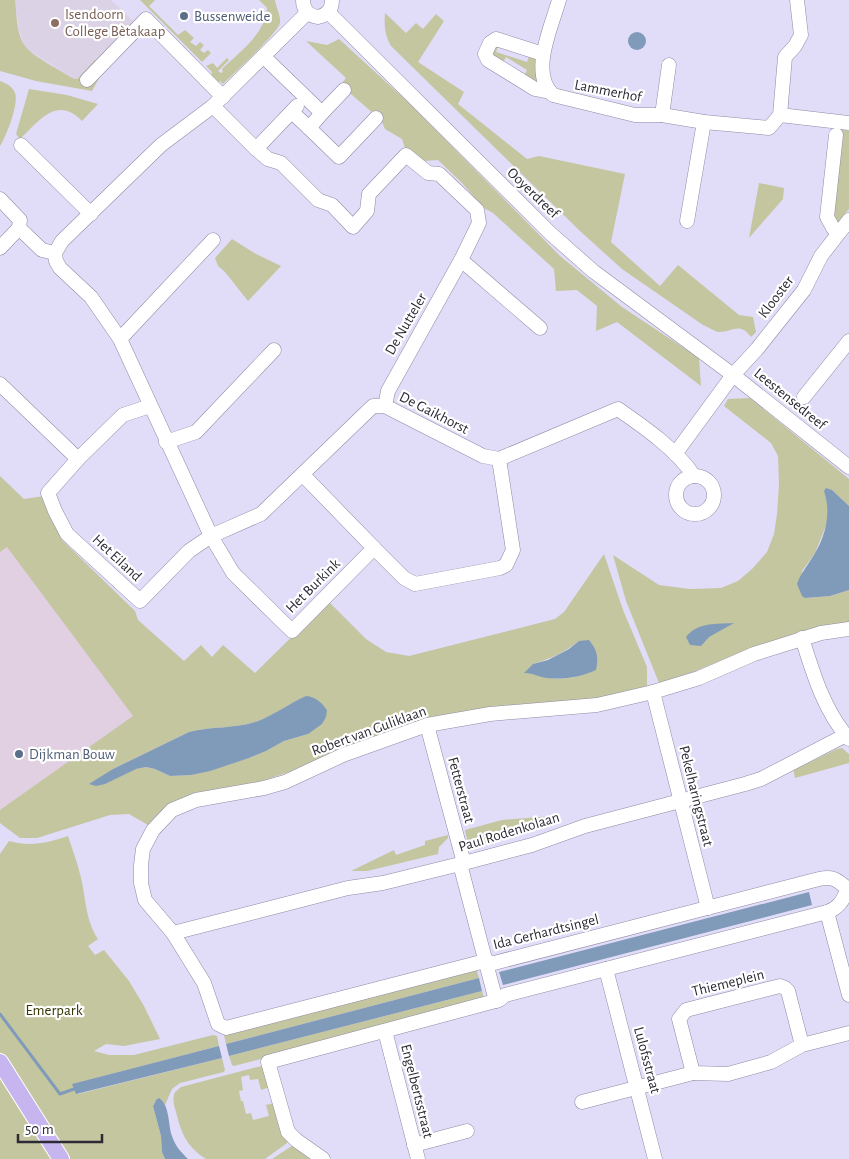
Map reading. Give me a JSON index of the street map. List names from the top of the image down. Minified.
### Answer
{"streets":{"street":["Lammerhof","Ooyerdreef","Klooster","De Nutteler","Leestensedreef","De Gaikhorst","Het Eiland","Het Burkink","Robert van Guliklaan","Fetterstraat","Pekelharingstraat","Paul Rodenkolaan","Ida Gerhardtsingel","Thiemeplein","Lulofsstraat","Engelbertsstraat"]},"crossings":[["Ooyerdreef","Klooster"],["Ooyerdreef","Leestensedreef"],["Klooster","Leestensedreef"],["De Nutteler","De Gaikhorst"],["De Gaikhorst","Het Eiland"],["De Gaikhorst","Het Burkink"],["Het Eiland","Het Burkink"],["Robert van Guliklaan","Fetterstraat"],["Robert van Guliklaan","Pekelharingstraat"],["Robert van Guliklaan","Paul Rodenkolaan"],["Robert van Guliklaan","Ida Gerhardtsingel"],["Fetterstraat","Paul Rodenkolaan"],["Fetterstraat","Ida Gerhardtsingel"],["Pekelharingstraat","Paul Rodenkolaan"],["Pekelharingstraat","Ida Gerhardtsingel"],["Ida Gerhardtsingel","Lulofsstraat"],["Ida Gerhardtsingel","Engelbertsstraat"]],"parks":["Emerpark"],"places":["Bussenweide","Isendoorn College Bètakaap","Dijkman Bouw"],"scale_bar":"50 m"}
